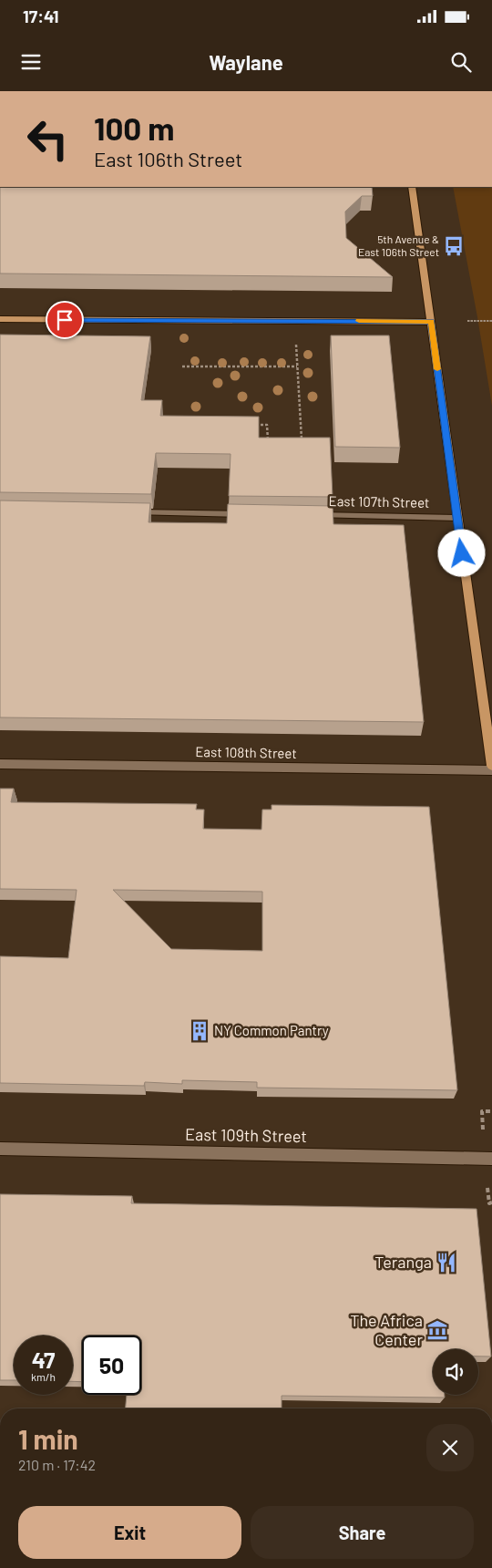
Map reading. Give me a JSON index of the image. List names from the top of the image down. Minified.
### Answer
{"streets":{"street":["East 107th Street","East 108th Street","East 109th Street"]},"places":{"bus stop":["5th Avenue & East 106th Street"],"building":["NY Common Pantry"],"restaurant":["Teranga"],"museum":["The Africa Center"]},"page":{"status":"17:41","header":"Waylane","turn":["100 m","East 106th Street"],"speed":"47 km/h","limit":"50","heading":["1 min","210 m · 17:42"],"buttons":["Exit","Share"]}}
